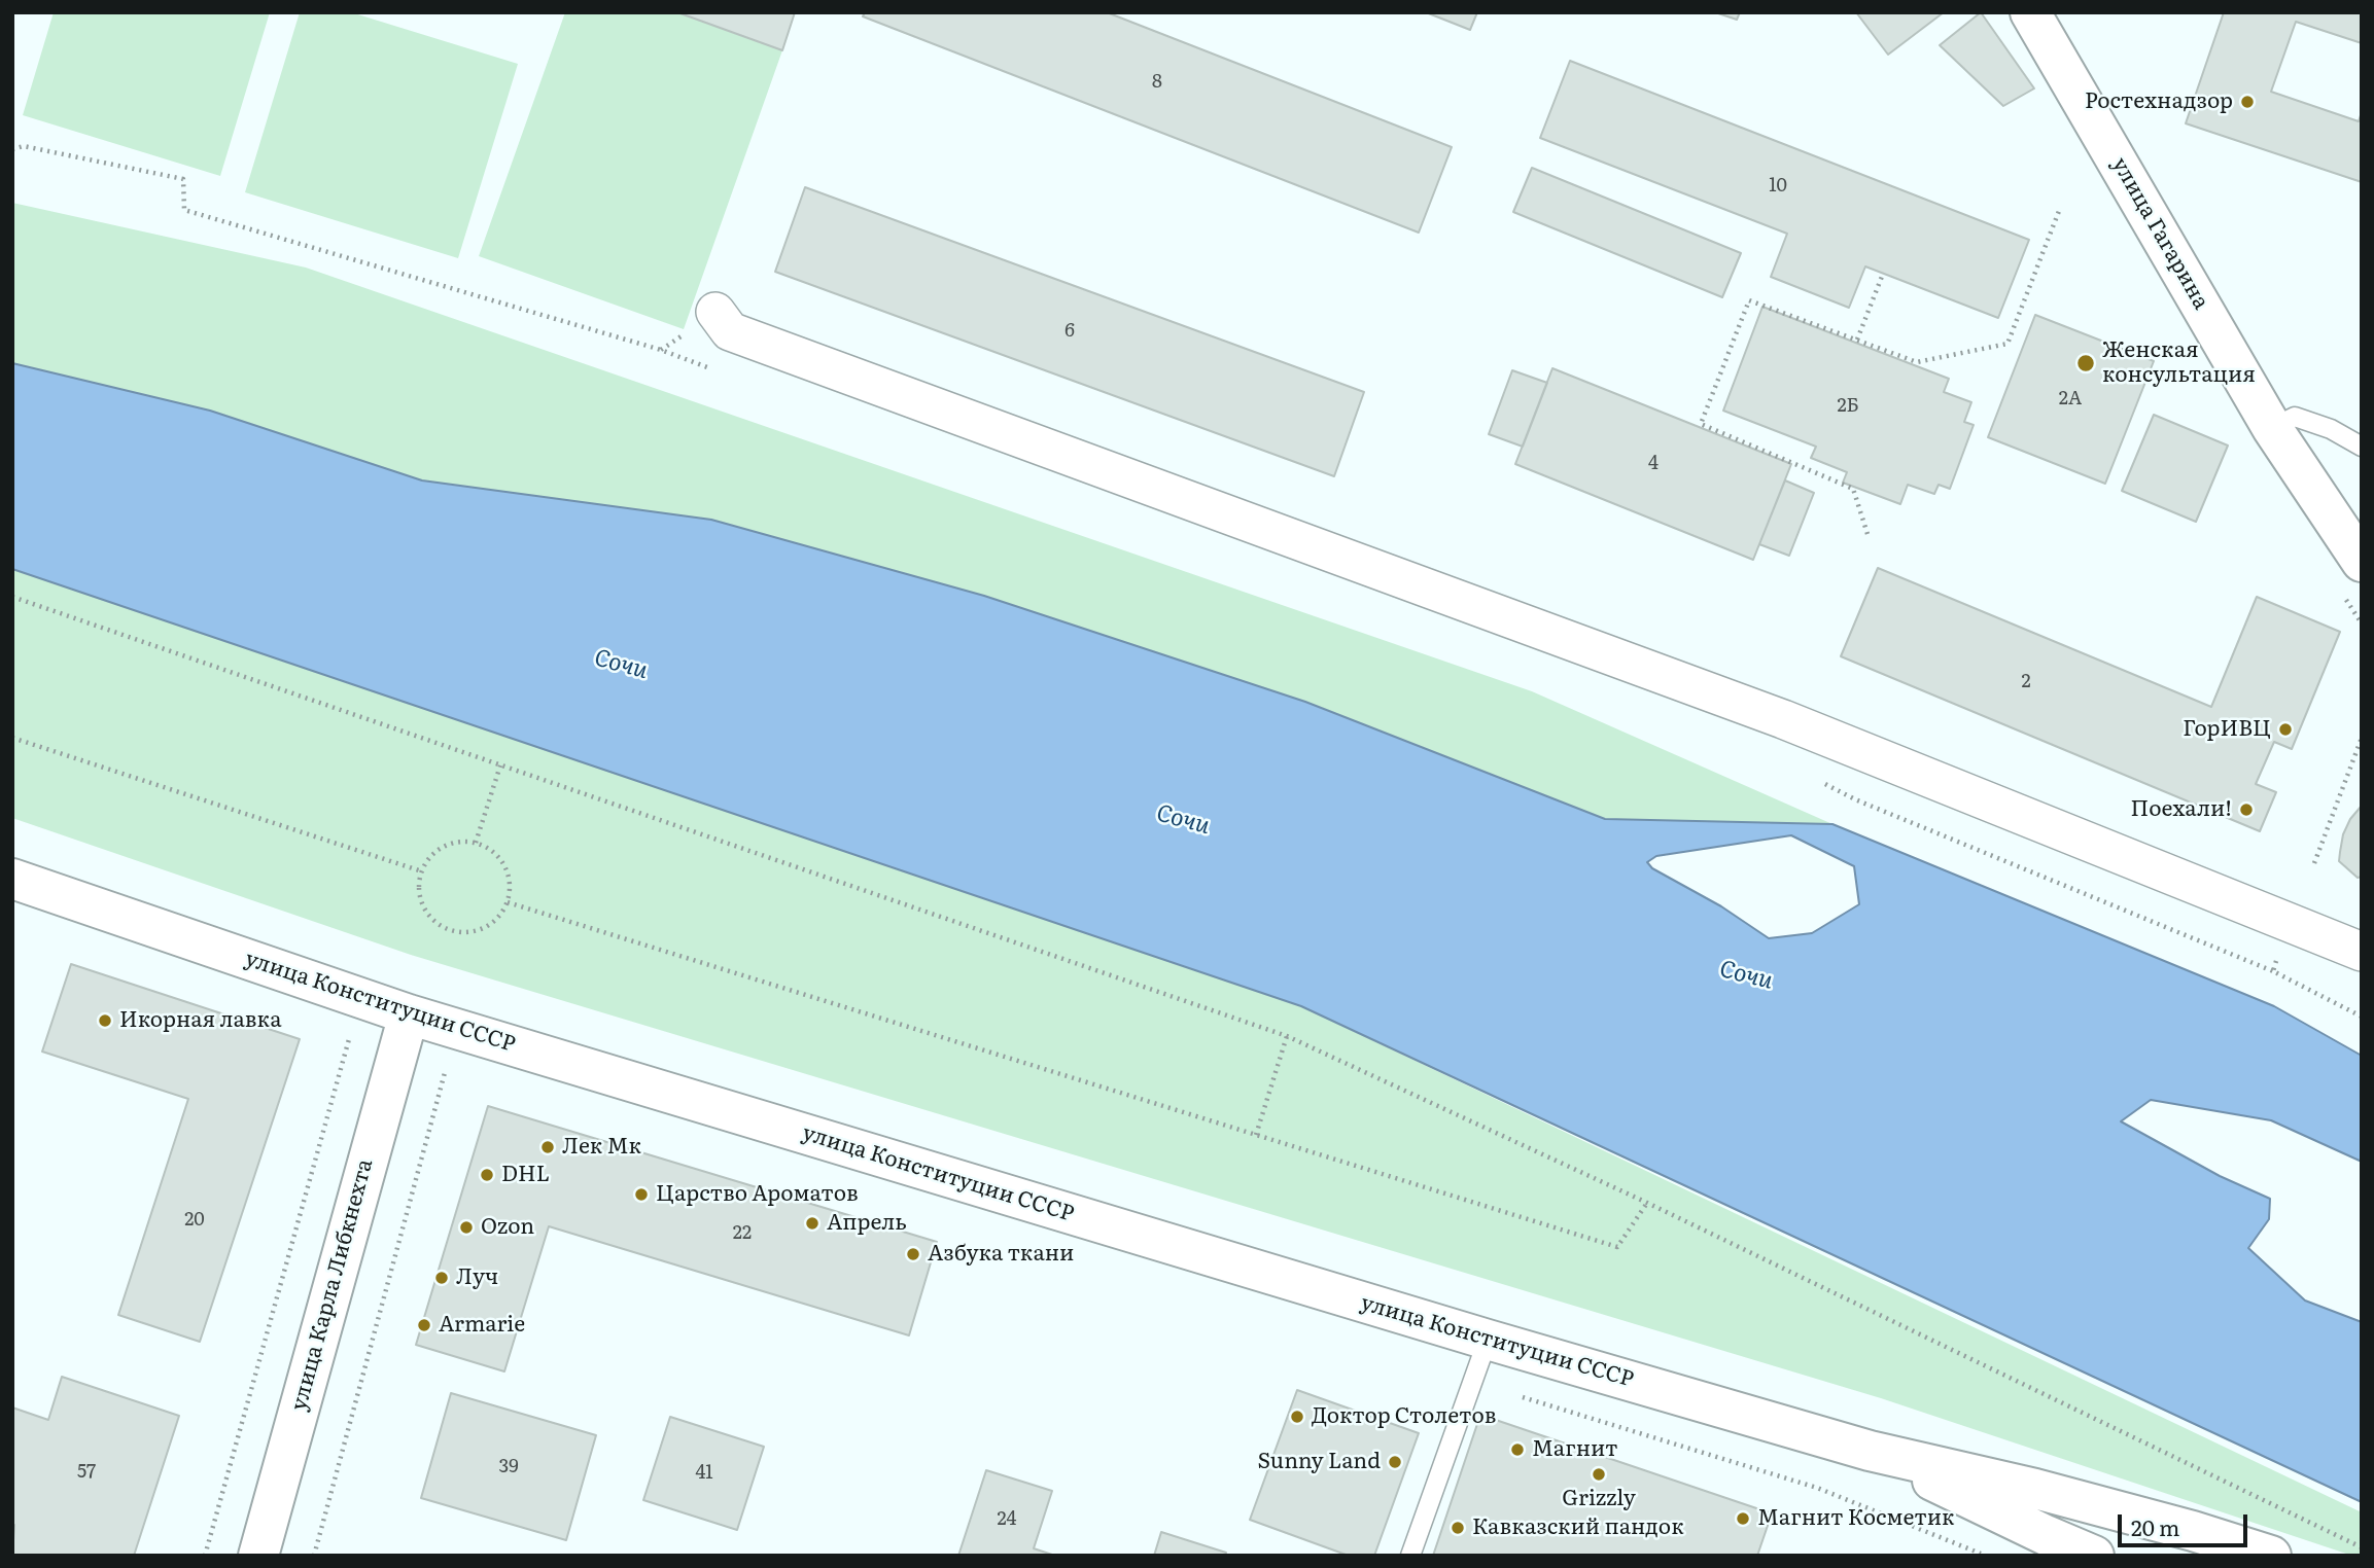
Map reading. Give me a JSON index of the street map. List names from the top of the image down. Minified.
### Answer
{"streets":{"main road":["улица Гагарина","улица Конституции СССР","улица Карла Либкнехта"]},"crossings":[["улица Конституции СССР","улица Карла Либкнехта"]],"water":["Сочи"],"places":["Ростехнадзор","Женская консультация","ГорИВЦ","Поехали!","Икорная лавка","Лек Мк","DHL","Царство Ароматов","Апрель","Ozon","Азбука ткани","Луч","Armarie","Доктор Столетов","Магнит","Sunny Land","Grizzly","Магнит Косметик","Кавказский пандок"],"house_numbers":["8","10","6","2А","2Б","4","2","20","22","39","57","41","24"],"scale_bar":"20 m"}
